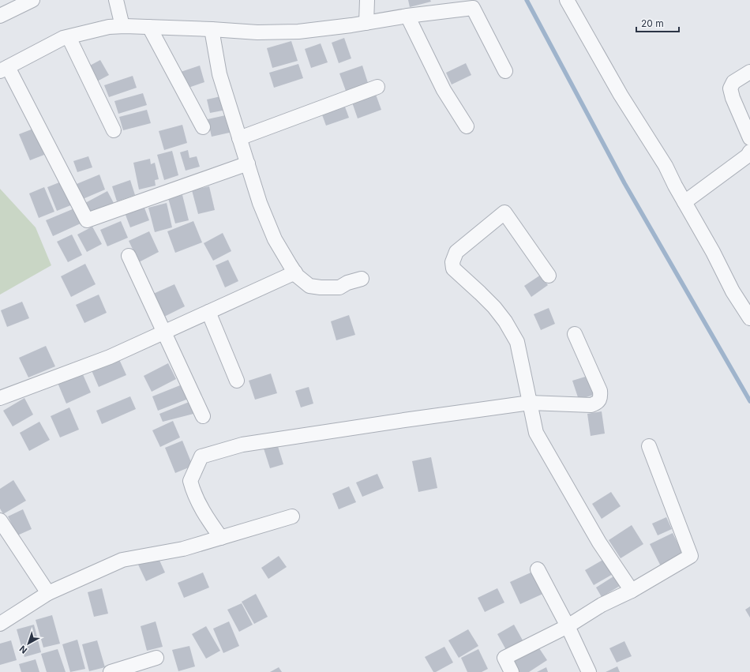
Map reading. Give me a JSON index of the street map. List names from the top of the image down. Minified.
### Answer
{"scale_bar":"20 m","north":"bottom left"}
